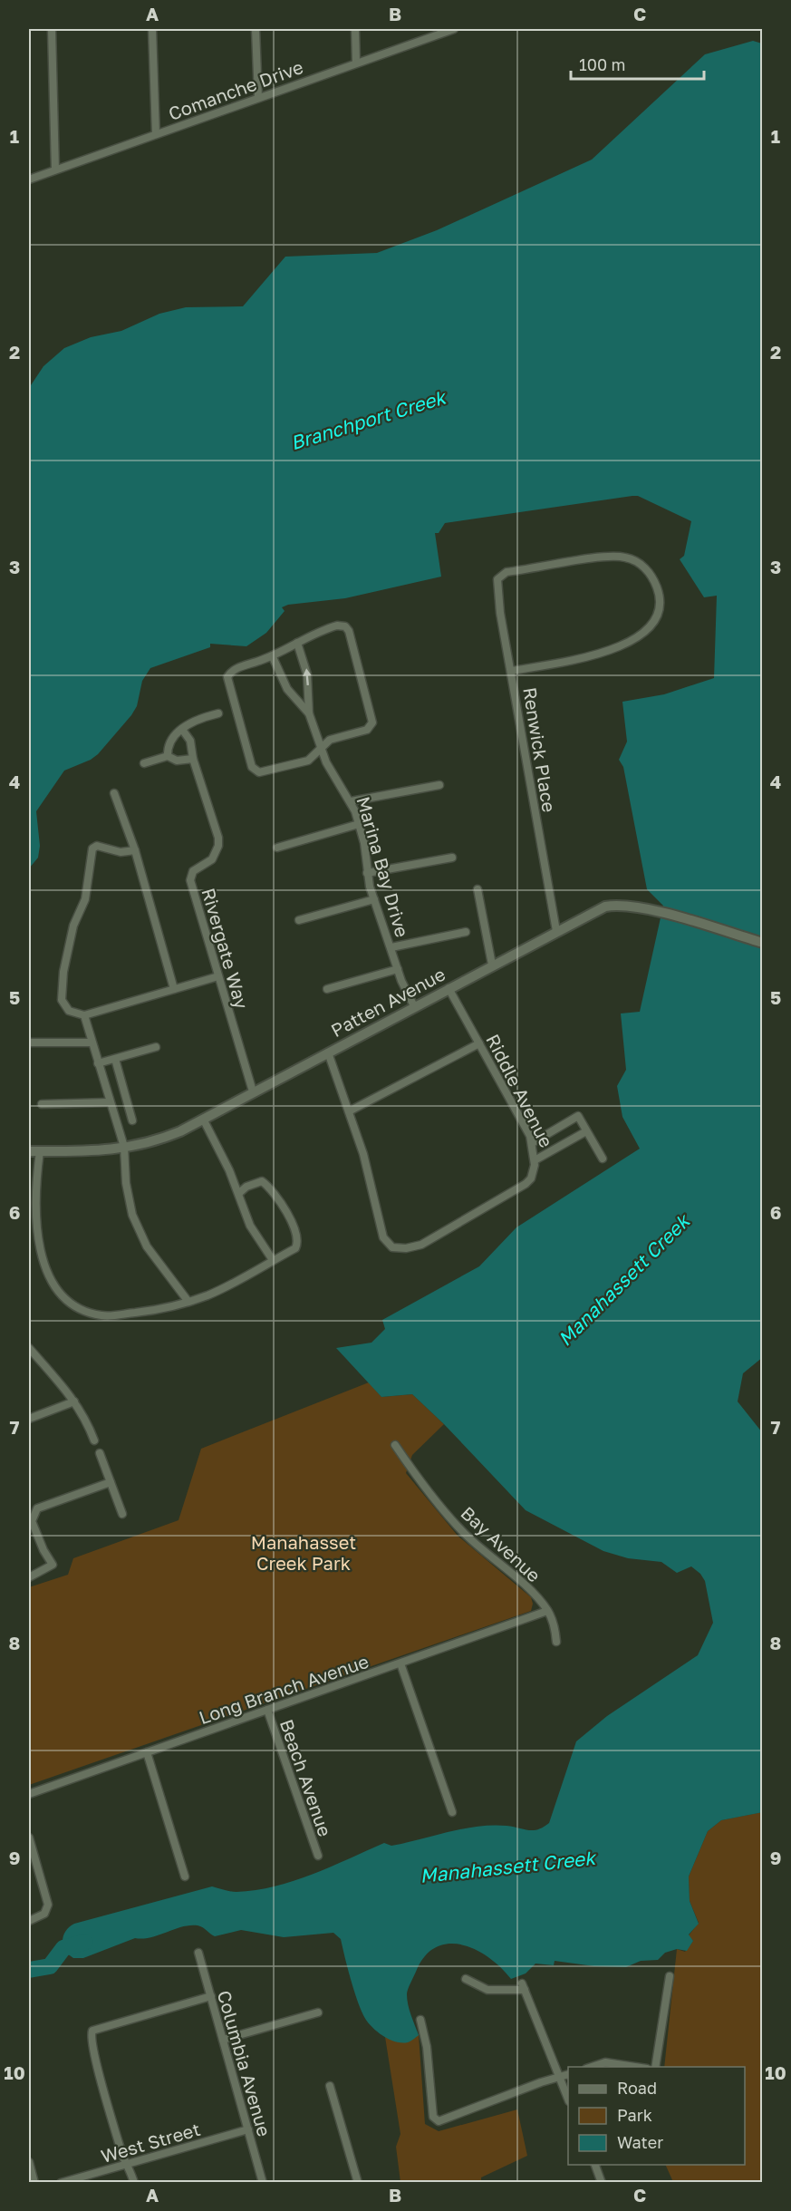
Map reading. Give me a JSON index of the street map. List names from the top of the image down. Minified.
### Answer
{"streets":{"street":["Comanche Drive","Renwick Place","Marina Bay Drive","Rivergate Way","Patten Avenue","Riddle Avenue","Bay Avenue","Long Branch Avenue","Beach Avenue","Columbia Avenue","West Street"]},"crossings":[["Renwick Place","Patten Avenue"],["Marina Bay Drive","Patten Avenue"],["Rivergate Way","Patten Avenue"],["Patten Avenue","Riddle Avenue"],["Bay Avenue","Long Branch Avenue"],["Long Branch Avenue","Beach Avenue"],["Columbia Avenue","West Street"]],"water":["Branchport Creek","Manahassett Creek"],"parks":["Manahasset Creek Park"],"legend":["Road","Park","Water"],"scale_bar":"100 m","grid":{"columns":["A","B","C"],"rows":["1","2","3","4","5","6","7","8","9","10"]}}
